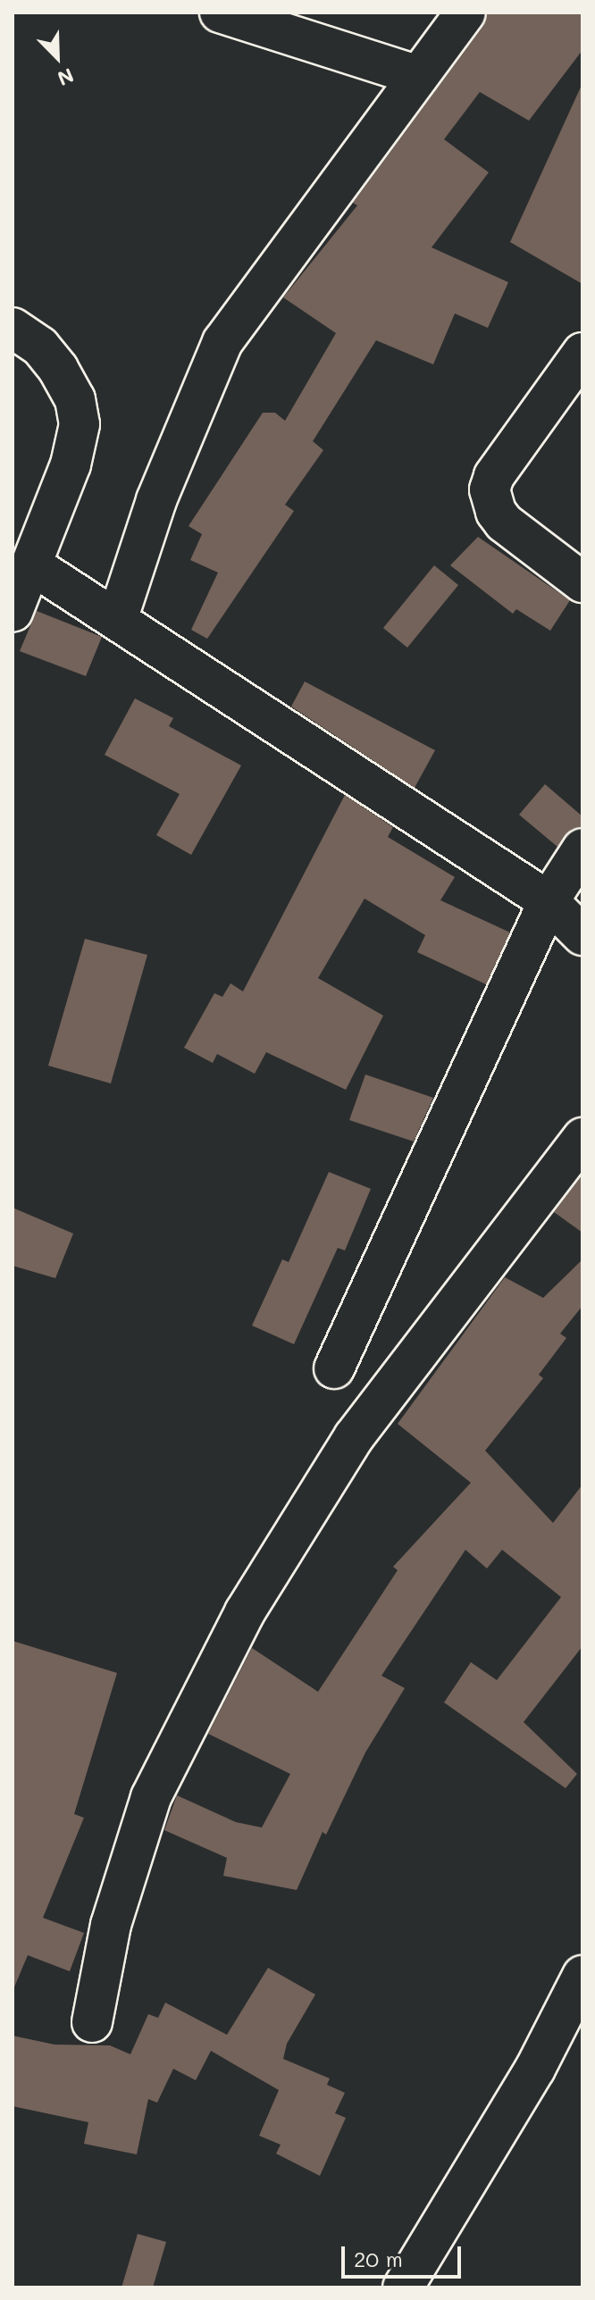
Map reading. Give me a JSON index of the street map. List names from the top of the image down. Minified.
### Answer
{"scale_bar":"20 m","north":"bottom right"}
